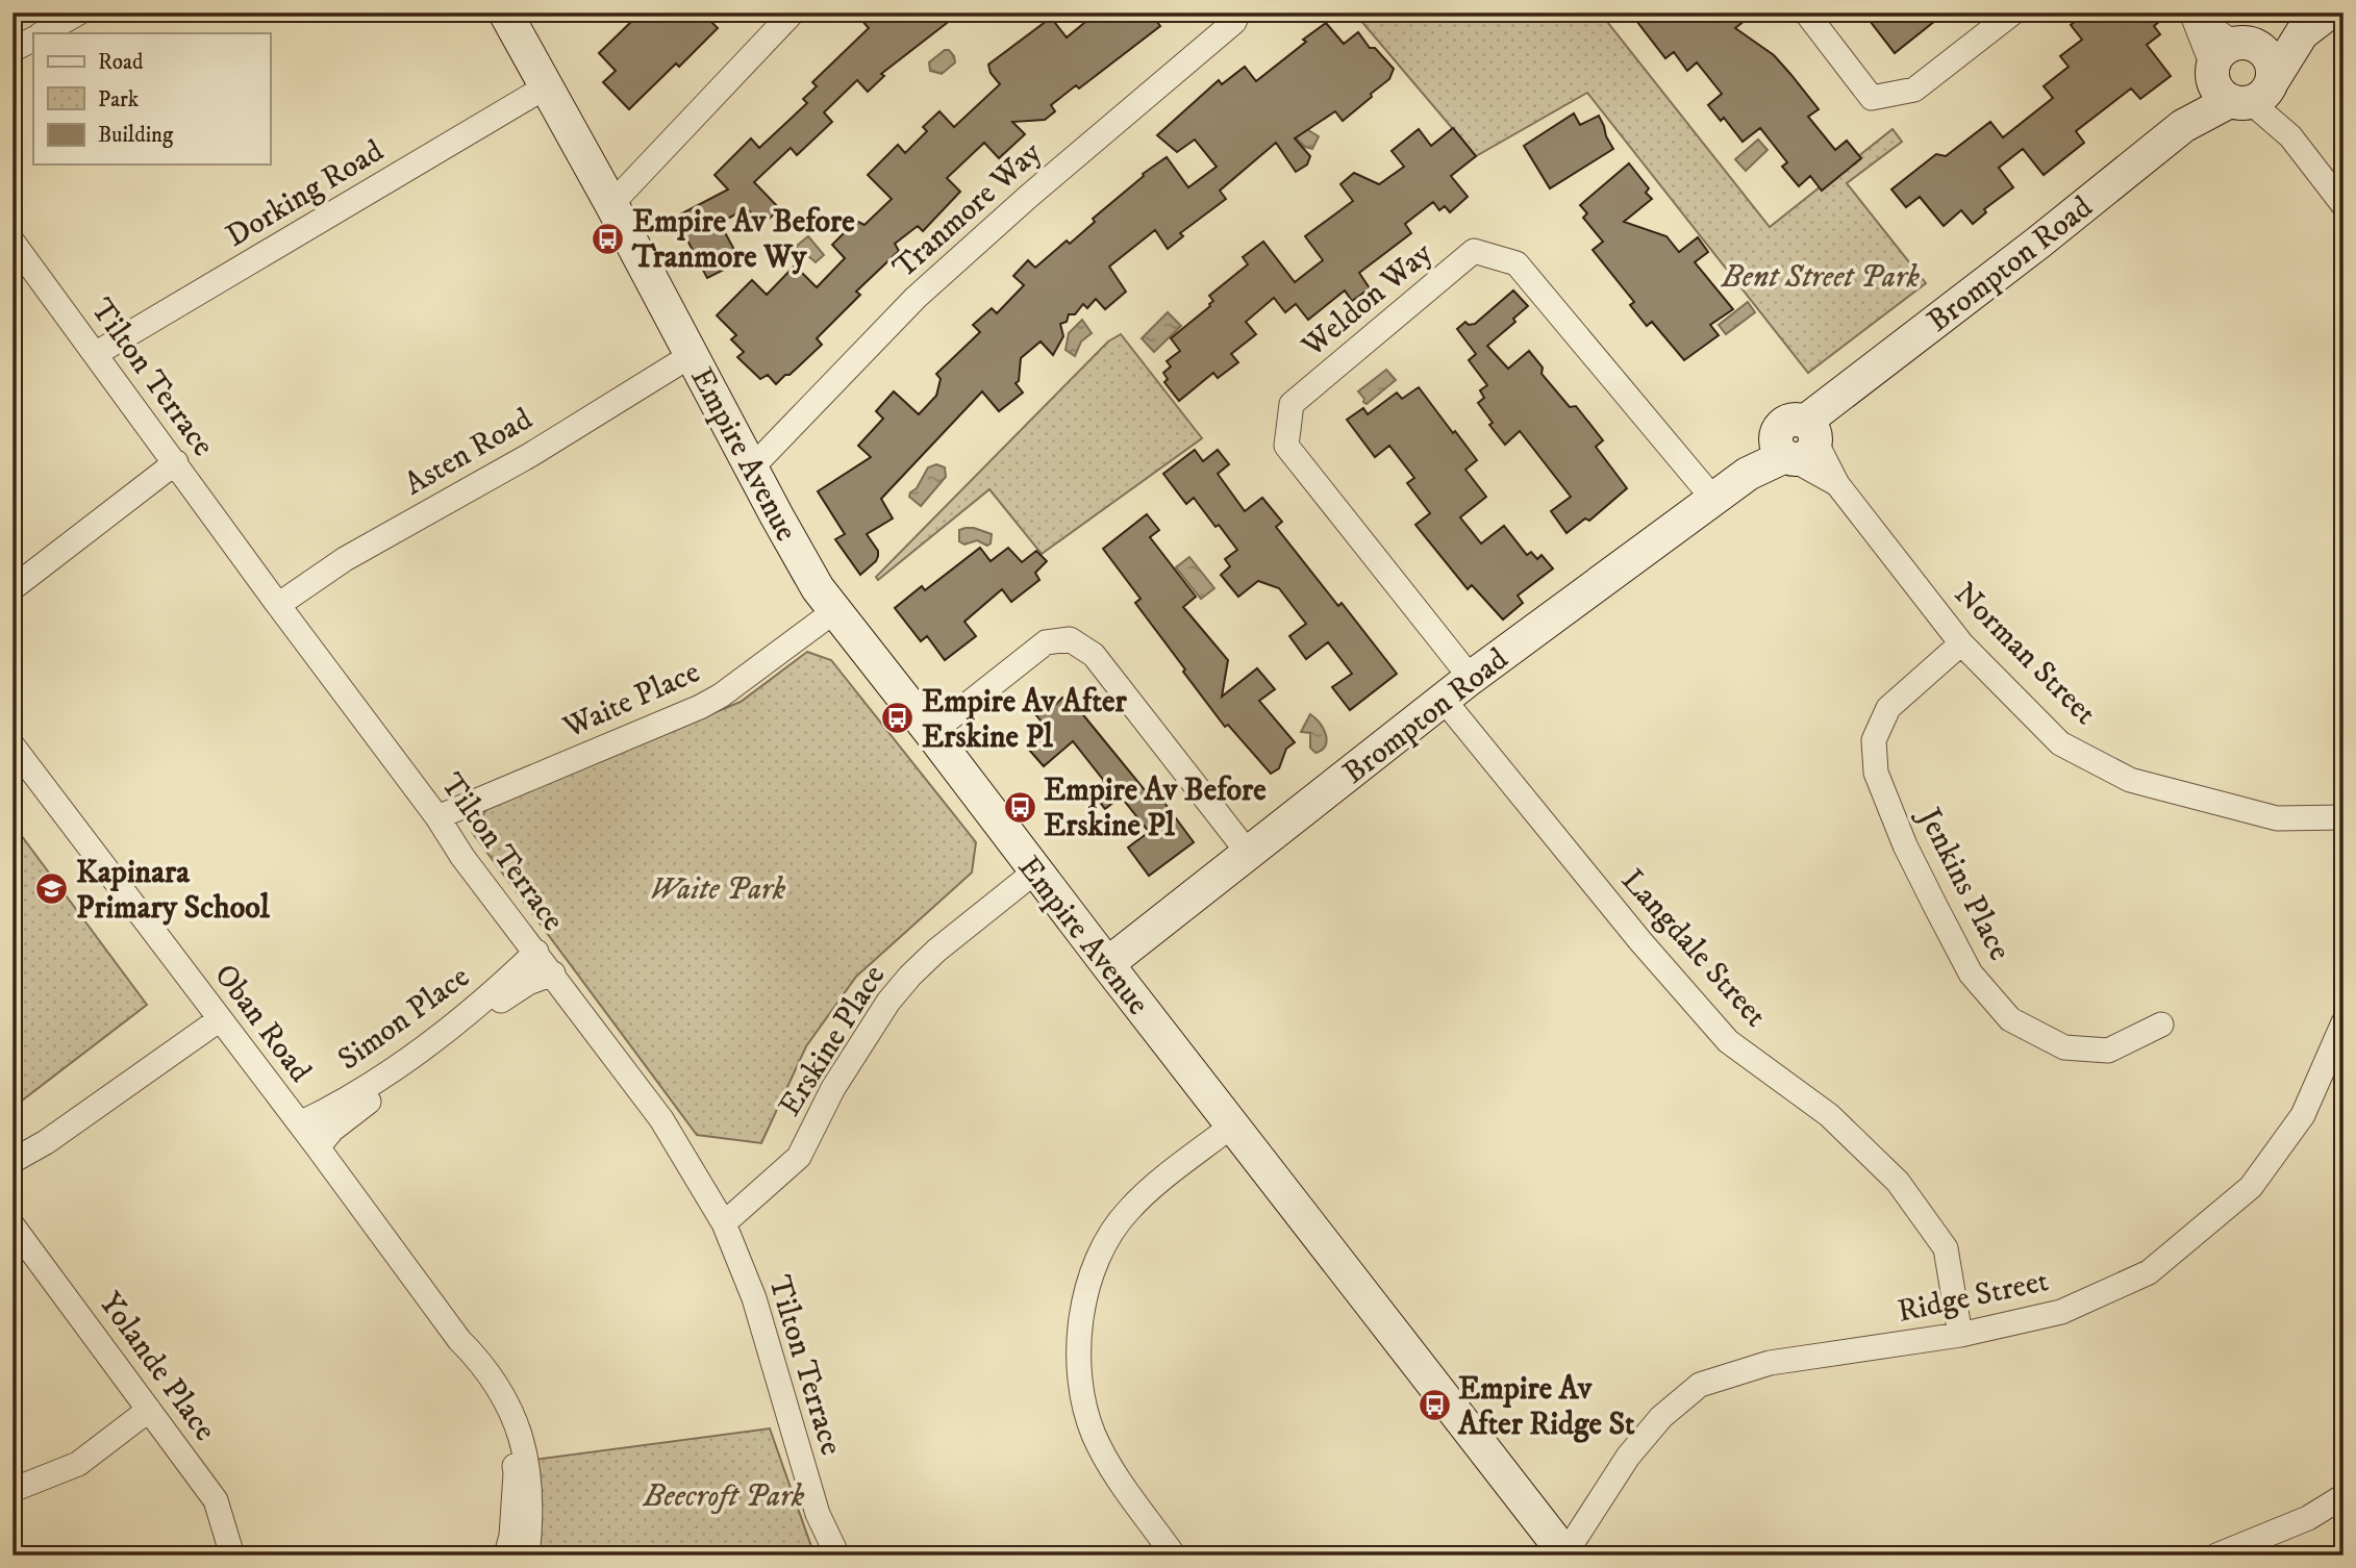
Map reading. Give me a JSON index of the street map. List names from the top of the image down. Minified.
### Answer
{"streets":{"street":["Dorking Road","Tranmore Way","Brompton Road","Weldon Way","Tilton Terrace","Asten Road","Empire Avenue","Norman Street","Waite Place","Jenkins Place","Langdale Street","Simon Place","Oban Road","Erskine Place","Ridge Street","Yolande Place"]},"crossings":[["Dorking Road","Tilton Terrace"],["Dorking Road","Empire Avenue"],["Tranmore Way","Empire Avenue"],["Brompton Road","Weldon Way"],["Brompton Road","Empire Avenue"],["Brompton Road","Norman Street"],["Brompton Road","Langdale Street"],["Tilton Terrace","Asten Road"],["Tilton Terrace","Waite Place"],["Tilton Terrace","Simon Place"],["Tilton Terrace","Erskine Place"],["Asten Road","Empire Avenue"],["Empire Avenue","Waite Place"],["Empire Avenue","Erskine Place"],["Empire Avenue","Ridge Street"],["Norman Street","Jenkins Place"],["Langdale Street","Ridge Street"],["Simon Place","Oban Road"]],"parks":["Bent Street Park","Waite Park","Beecroft Park"],"places":{"bus stop":["Empire Av Before Tranmore Wy","Empire Av After Erskine Pl","Empire Av Before Erskine Pl","Empire Av After Ridge St"],"school or university":["Kapinara Primary School"]},"legend":["Road","Park","Building"]}
